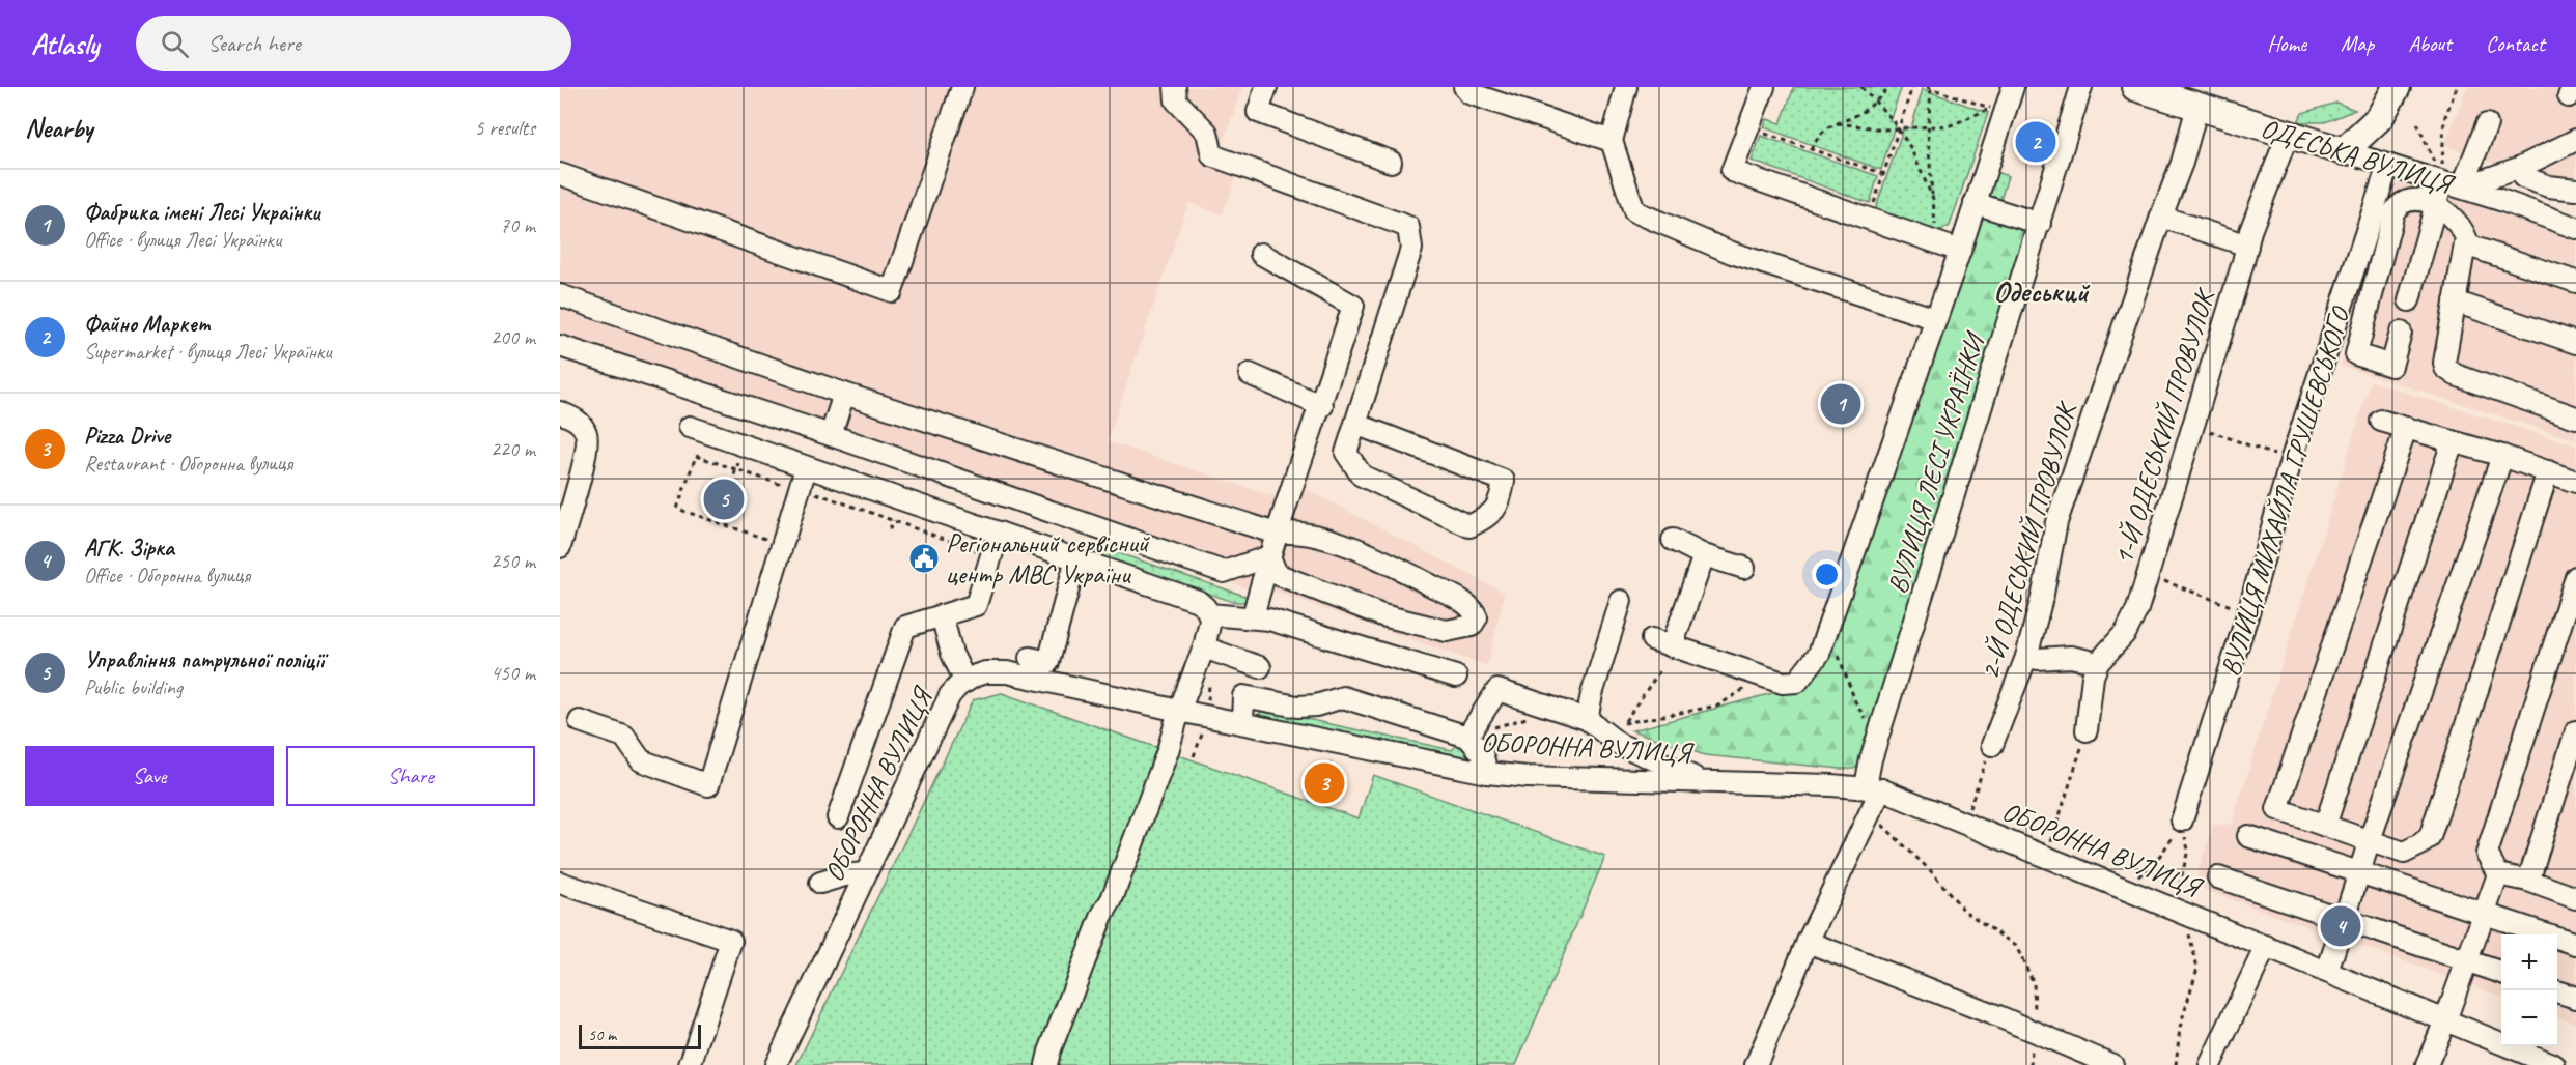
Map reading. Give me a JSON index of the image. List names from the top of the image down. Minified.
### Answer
{"streets":{"main road":["ОДЕСЬКА ВУЛИЦЯ"],"street":["1-Й ОДЕСЬКИЙ ПРОВУЛОК","ВУЛИЦЯ ЛЕСІ УКРАЇНКИ","ВУЛИЦЯ МИХАЙЛА ГРУШЕВСЬКОГО","2-Й ОДЕСЬКИЙ ПРОВУЛОК","ОБОРОННА ВУЛИЦЯ"]},"crossings":[["ОДЕСЬКА ВУЛИЦЯ","1-Й ОДЕСЬКИЙ ПРОВУЛОК"],["ОДЕСЬКА ВУЛИЦЯ","ВУЛИЦЯ МИХАЙЛА ГРУШЕВСЬКОГО"],["ОДЕСЬКА ВУЛИЦЯ","2-Й ОДЕСЬКИЙ ПРОВУЛОК"],["ВУЛИЦЯ ЛЕСІ УКРАЇНКИ","ОБОРОННА ВУЛИЦЯ"]],"districts":["Одеський"],"places":{"public building":["Регіональний сервісний центр МВС України"]},"scale_bar":"50 m","page":{"header":"Atlasly","search":"Search here","nav":["Home","Map","About","Contact"],"heading":["Nearby","5 results"],"pins":["2","1","5","3","4"],"list":[{"mark":"1","name":"Фабрика імені Лесі Українки","note":"Office · вулиця Лесі Українки","value":"70 m"},{"mark":"2","name":"Файно Маркет","note":"Supermarket · вулиця Лесі Українки","value":"200 m"},{"mark":"3","name":"Pizza Drive","note":"Restaurant · Оборонна вулиця","value":"220 m"},{"mark":"4","name":"АГК. Зірка","note":"Office · Оборонна вулиця","value":"250 m"},{"mark":"5","name":"Управління патрульної поліції","note":"Public building","value":"450 m"}],"buttons":["Save","Share"],"map_buttons":["+","−"],"scale":"50 m"}}
